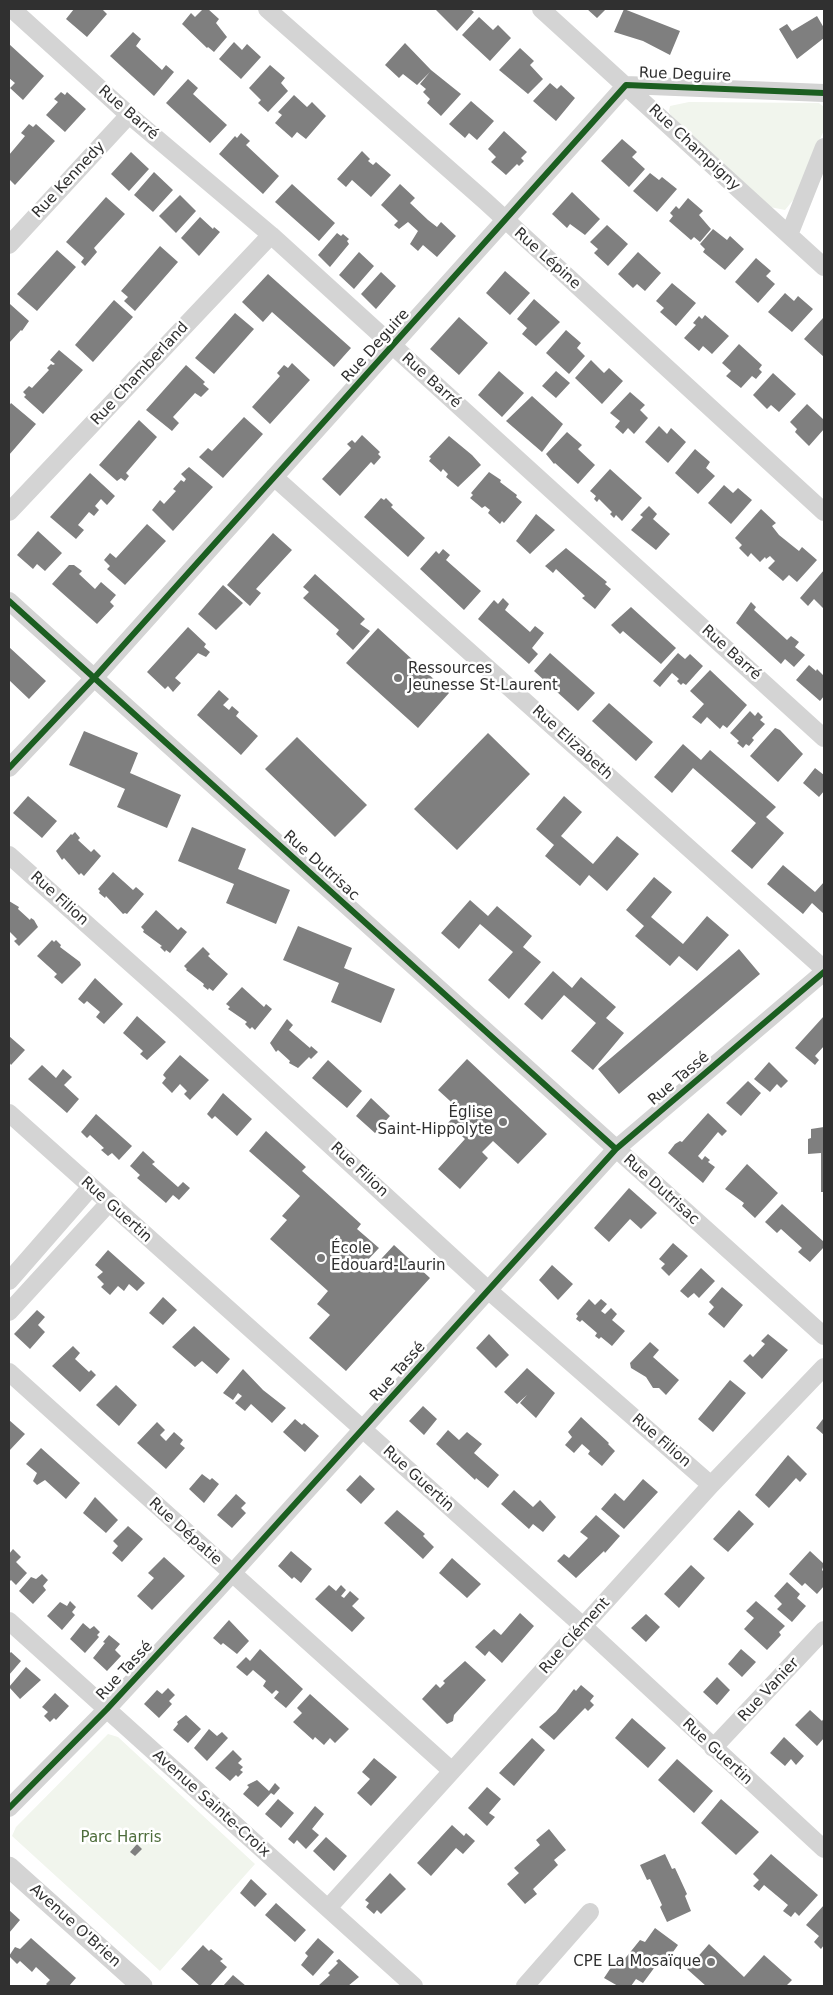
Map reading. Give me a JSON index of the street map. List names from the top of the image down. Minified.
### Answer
{"streets":{"street":["Rue Deguire","Rue Barré","Rue Champigny","Rue Kennedy","Rue Lépine","Rue Chamberland","Rue Elizabeth","Rue Dutrisac","Rue Filion","Rue Tassé","Rue Guertin","Rue Dépatie","Rue Clément","Rue Vanier","Avenue Sainte-Croix","Avenue O'Brien"]},"crossings":[["Rue Deguire","Rue Barré"],["Rue Deguire","Rue Champigny"],["Rue Deguire","Rue Lépine"],["Rue Deguire","Rue Elizabeth"],["Rue Deguire","Rue Dutrisac"],["Rue Barré","Rue Kennedy"],["Rue Barré","Rue Chamberland"],["Rue Elizabeth","Rue Tassé"],["Rue Dutrisac","Rue Tassé"],["Rue Filion","Rue Tassé"],["Rue Filion","Rue Clément"],["Rue Tassé","Rue Guertin"],["Rue Tassé","Rue Dépatie"],["Rue Tassé","Avenue Sainte-Croix"],["Rue Guertin","Rue Clément"],["Rue Guertin","Rue Vanier"],["Rue Dépatie","Rue Clément"],["Rue Clément","Avenue Sainte-Croix"]],"parks":["Parc Harris"],"places":["Ressources Jeunesse St-Laurent","Église Saint-Hippolyte","École Edouard-Laurin","CPE La Mosaïque"]}
